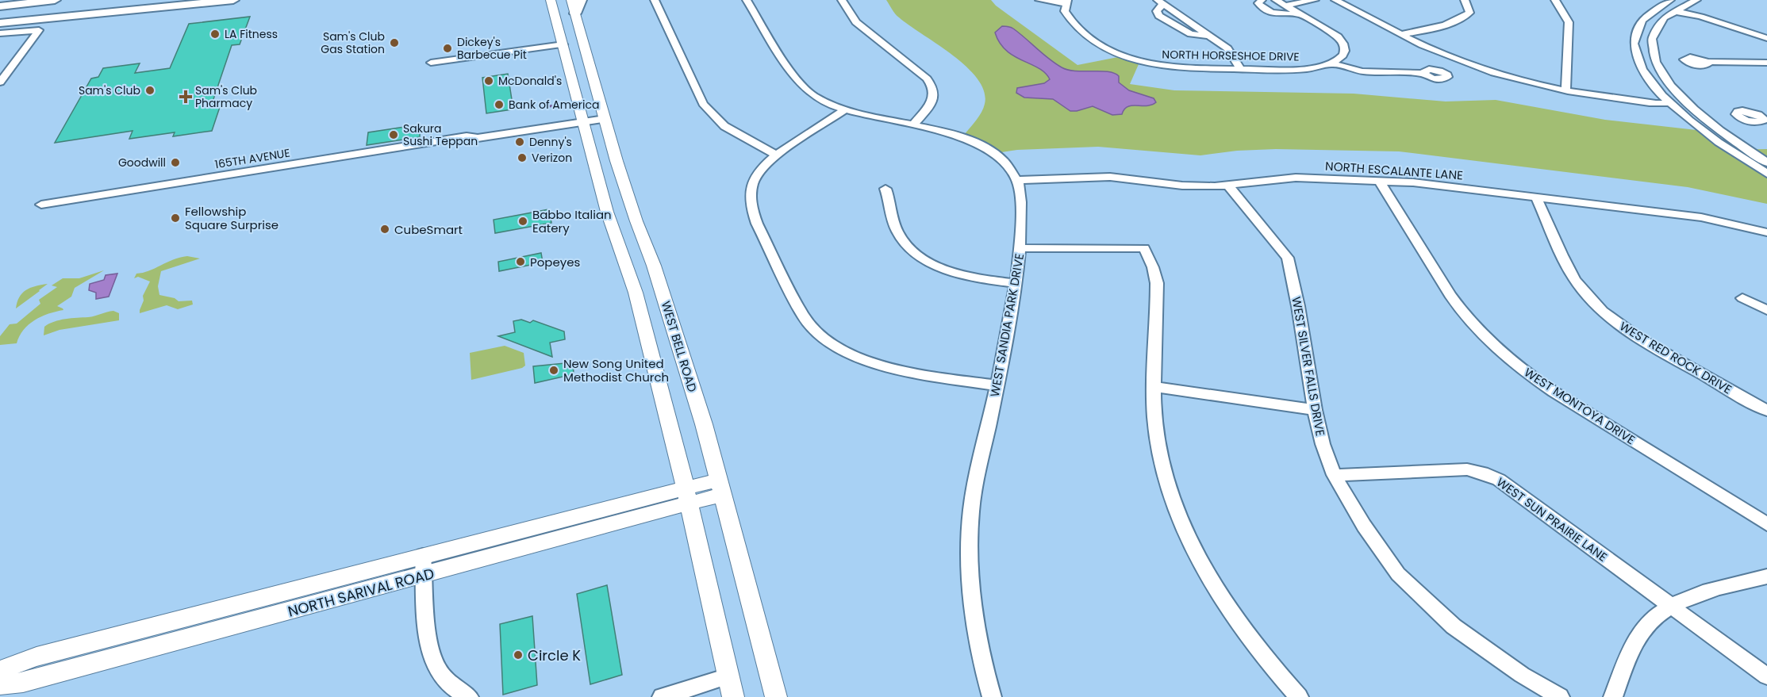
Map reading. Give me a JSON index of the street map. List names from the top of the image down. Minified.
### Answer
{"streets":{"main road":["WEST BELL ROAD","NORTH SARIVAL ROAD"],"street":["NORTH HORSESHOE DRIVE","165TH AVENUE","NORTH ESCALANTE LANE","WEST SANDIA PARK DRIVE","WEST RED ROCK DRIVE","WEST SILVER FALLS DRIVE","WEST MONTOYA DRIVE","WEST SUN PRAIRIE LANE"]},"crossings":[["165TH AVENUE","WEST BELL ROAD"],["NORTH ESCALANTE LANE","WEST SANDIA PARK DRIVE"],["NORTH ESCALANTE LANE","WEST RED ROCK DRIVE"],["NORTH ESCALANTE LANE","WEST SILVER FALLS DRIVE"],["NORTH ESCALANTE LANE","WEST MONTOYA DRIVE"],["WEST BELL ROAD","NORTH SARIVAL ROAD"],["WEST SILVER FALLS DRIVE","WEST SUN PRAIRIE LANE"]],"places":{"other":["LA Fitness","Sam's Club Gas Station","Dickey's Barbecue Pit","McDonald's","Sam's Club","Bank of America","Sakura Sushi Teppan","Denny's","Verizon","Goodwill","Fellowship Square Surprise","Babbo Italian Eatery","CubeSmart","Popeyes","New Song United Methodist Church","Circle K"],"health":["Sam's Club Pharmacy"]}}
